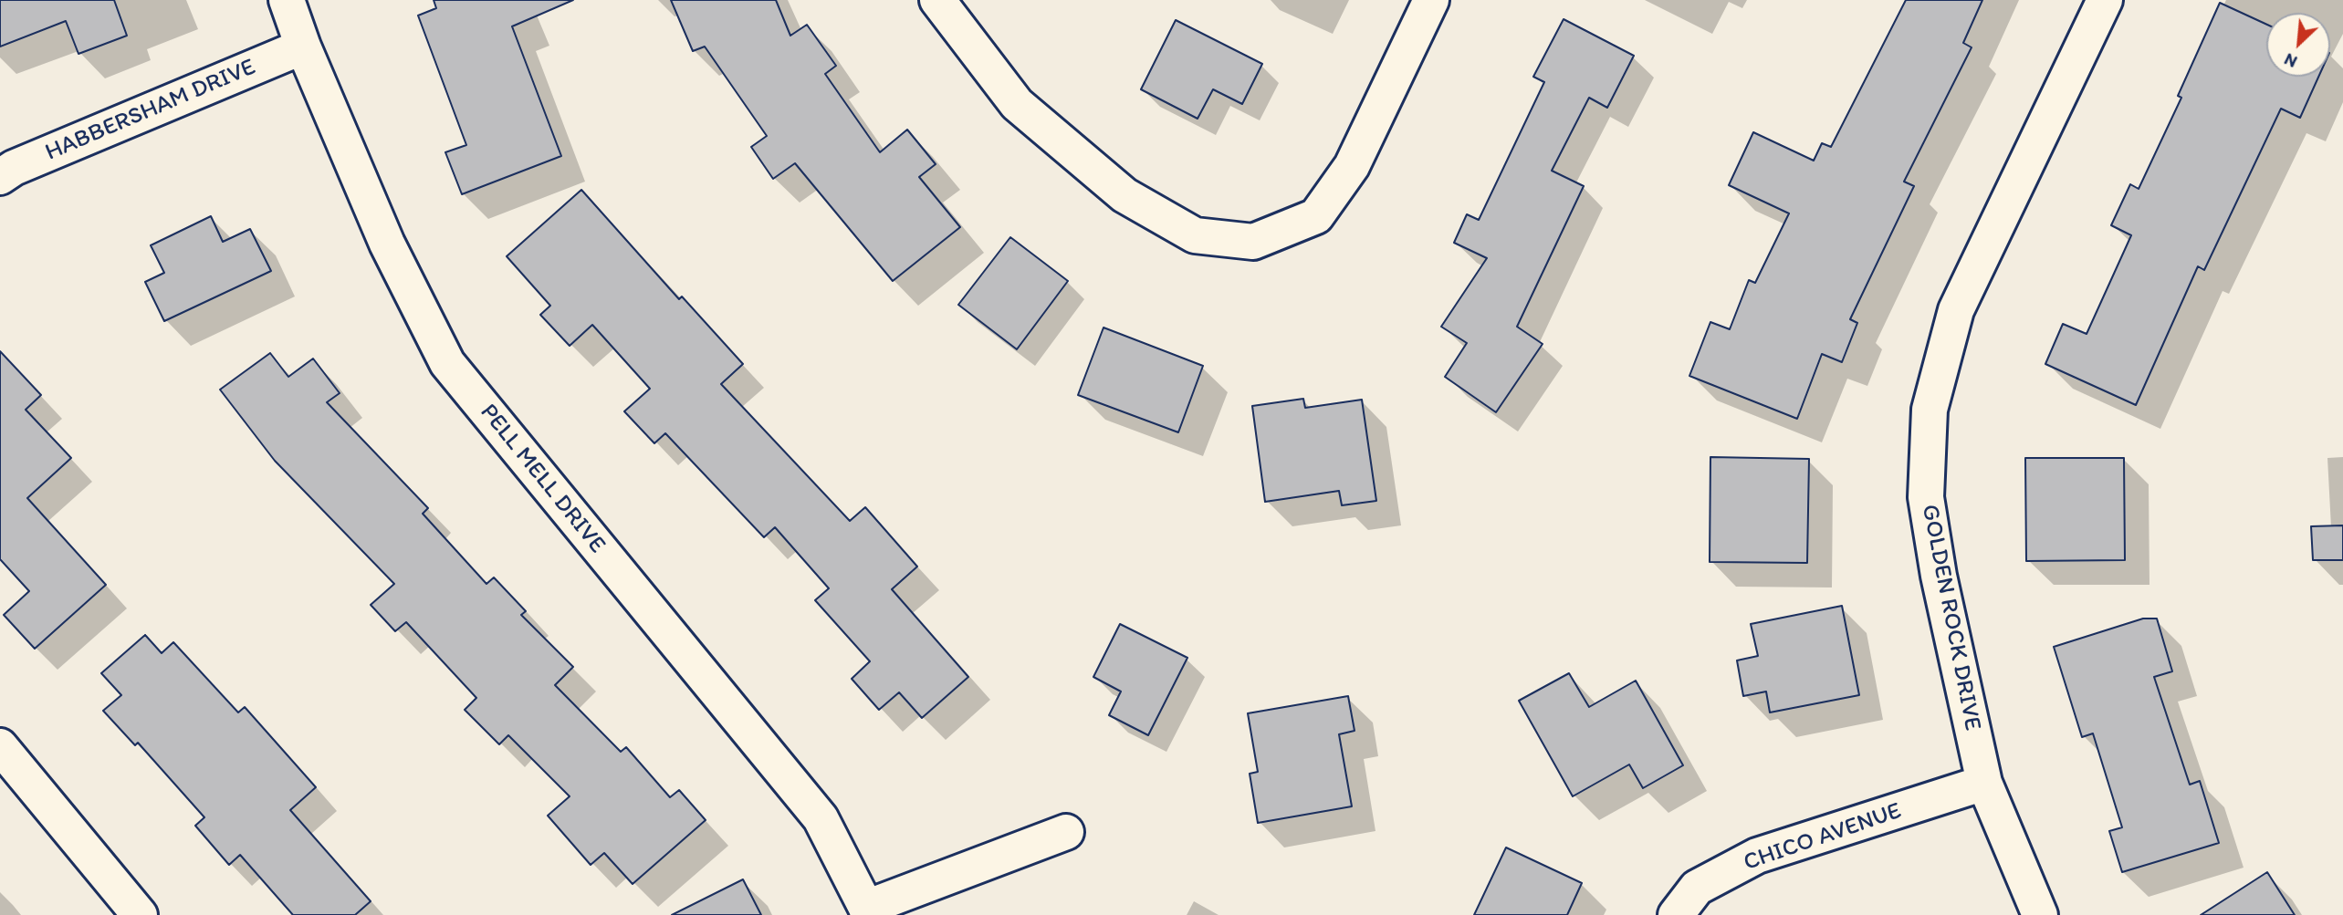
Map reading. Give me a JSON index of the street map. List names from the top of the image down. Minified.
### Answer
{"streets":{"street":["HABBERSHAM DRIVE","PELL MELL DRIVE","GOLDEN ROCK DRIVE","CHICO AVENUE"]},"crossings":[["HABBERSHAM DRIVE","PELL MELL DRIVE"],["GOLDEN ROCK DRIVE","CHICO AVENUE"]],"north":"bottom left"}
